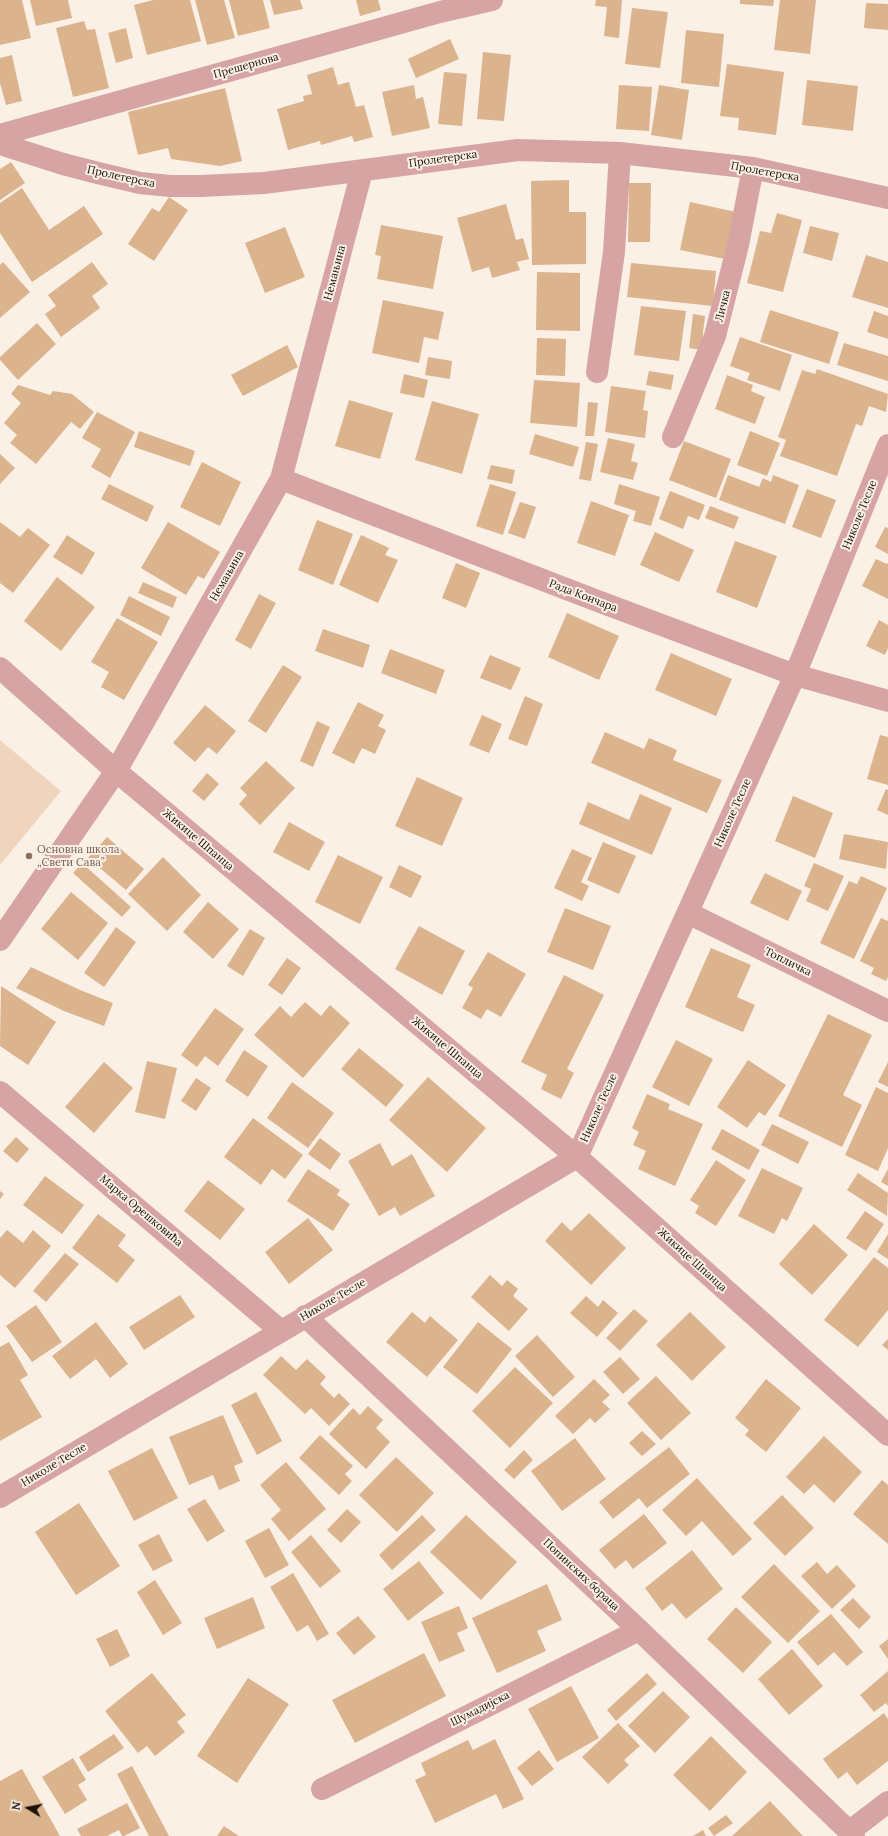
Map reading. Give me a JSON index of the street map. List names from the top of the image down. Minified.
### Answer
{"streets":{"street":["Прешернова","Пролетерска","Немањина","Личка","Николе Тесле","Рада Кончара","Жикице Шпанца","Топличка","Марка Орешковића","Попинских бораца","Шумадијска"]},"crossings":[["Пролетерска","Немањина"],["Пролетерска","Личка"],["Немањина","Рада Кончара"],["Немањина","Жикице Шпанца"],["Николе Тесле","Рада Кончара"],["Николе Тесле","Жикице Шпанца"],["Николе Тесле","Топличка"],["Николе Тесле","Марка Орешковића"],["Николе Тесле","Попинских бораца"],["Попинских бораца","Шумадијска"]],"places":["Основна школа „Свети Сава”"],"north":"left"}
